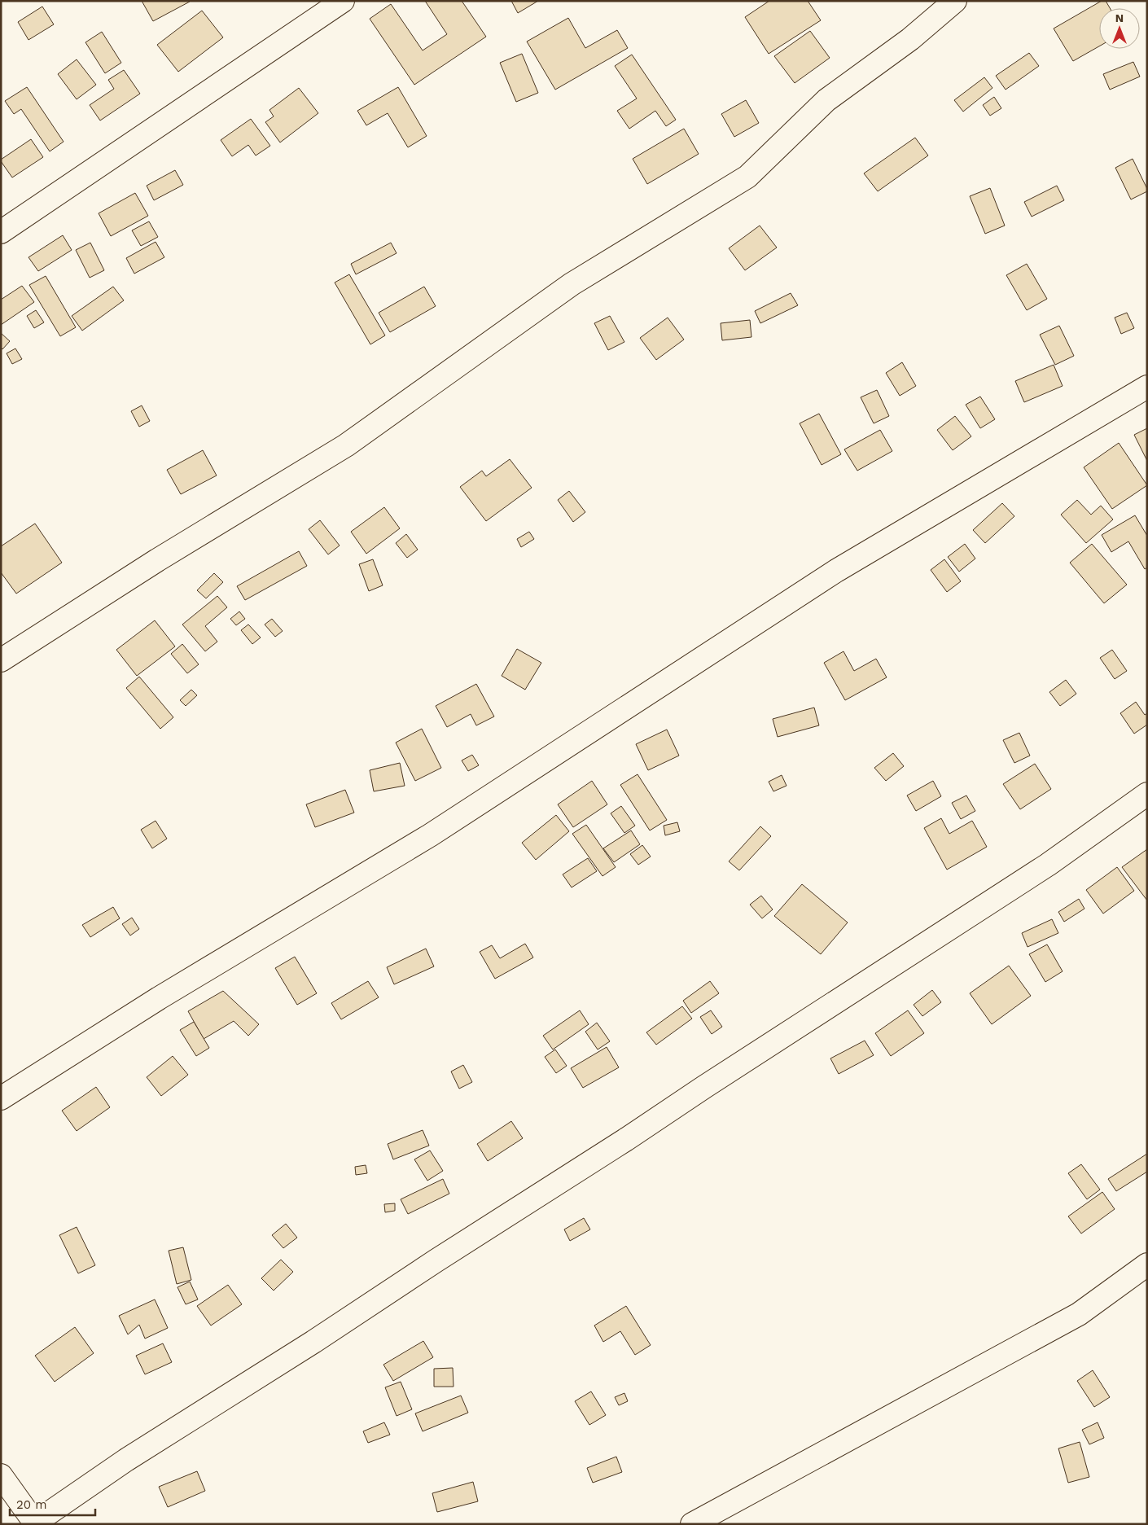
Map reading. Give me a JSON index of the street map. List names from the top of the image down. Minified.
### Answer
{"scale_bar":"20 m","north":"top"}
